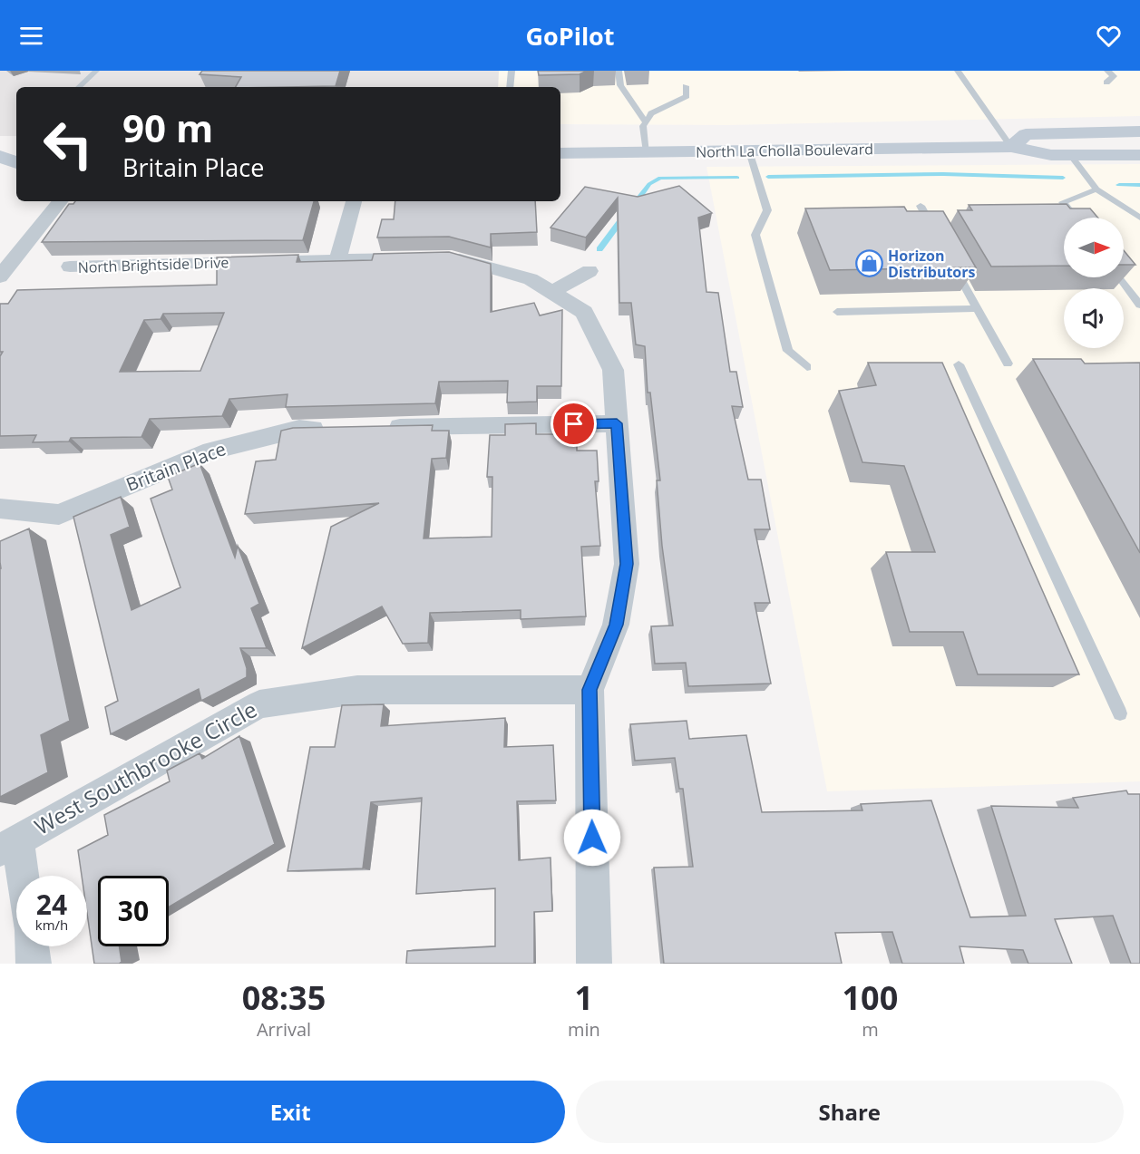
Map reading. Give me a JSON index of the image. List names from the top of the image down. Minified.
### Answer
{"streets":{"street":["North La Cholla Boulevard","North Brightside Drive","Britain Place","West Southbrooke Circle"]},"places":{"shop":["Horizon Distributors"]},"north":"right","page":{"header":"GoPilot","turn":["90 m","Britain Place"],"speed":"24 km/h","limit":"30","eta":["08:35","Arrival","1","min","100","m"],"buttons":["Exit","Share"]}}
